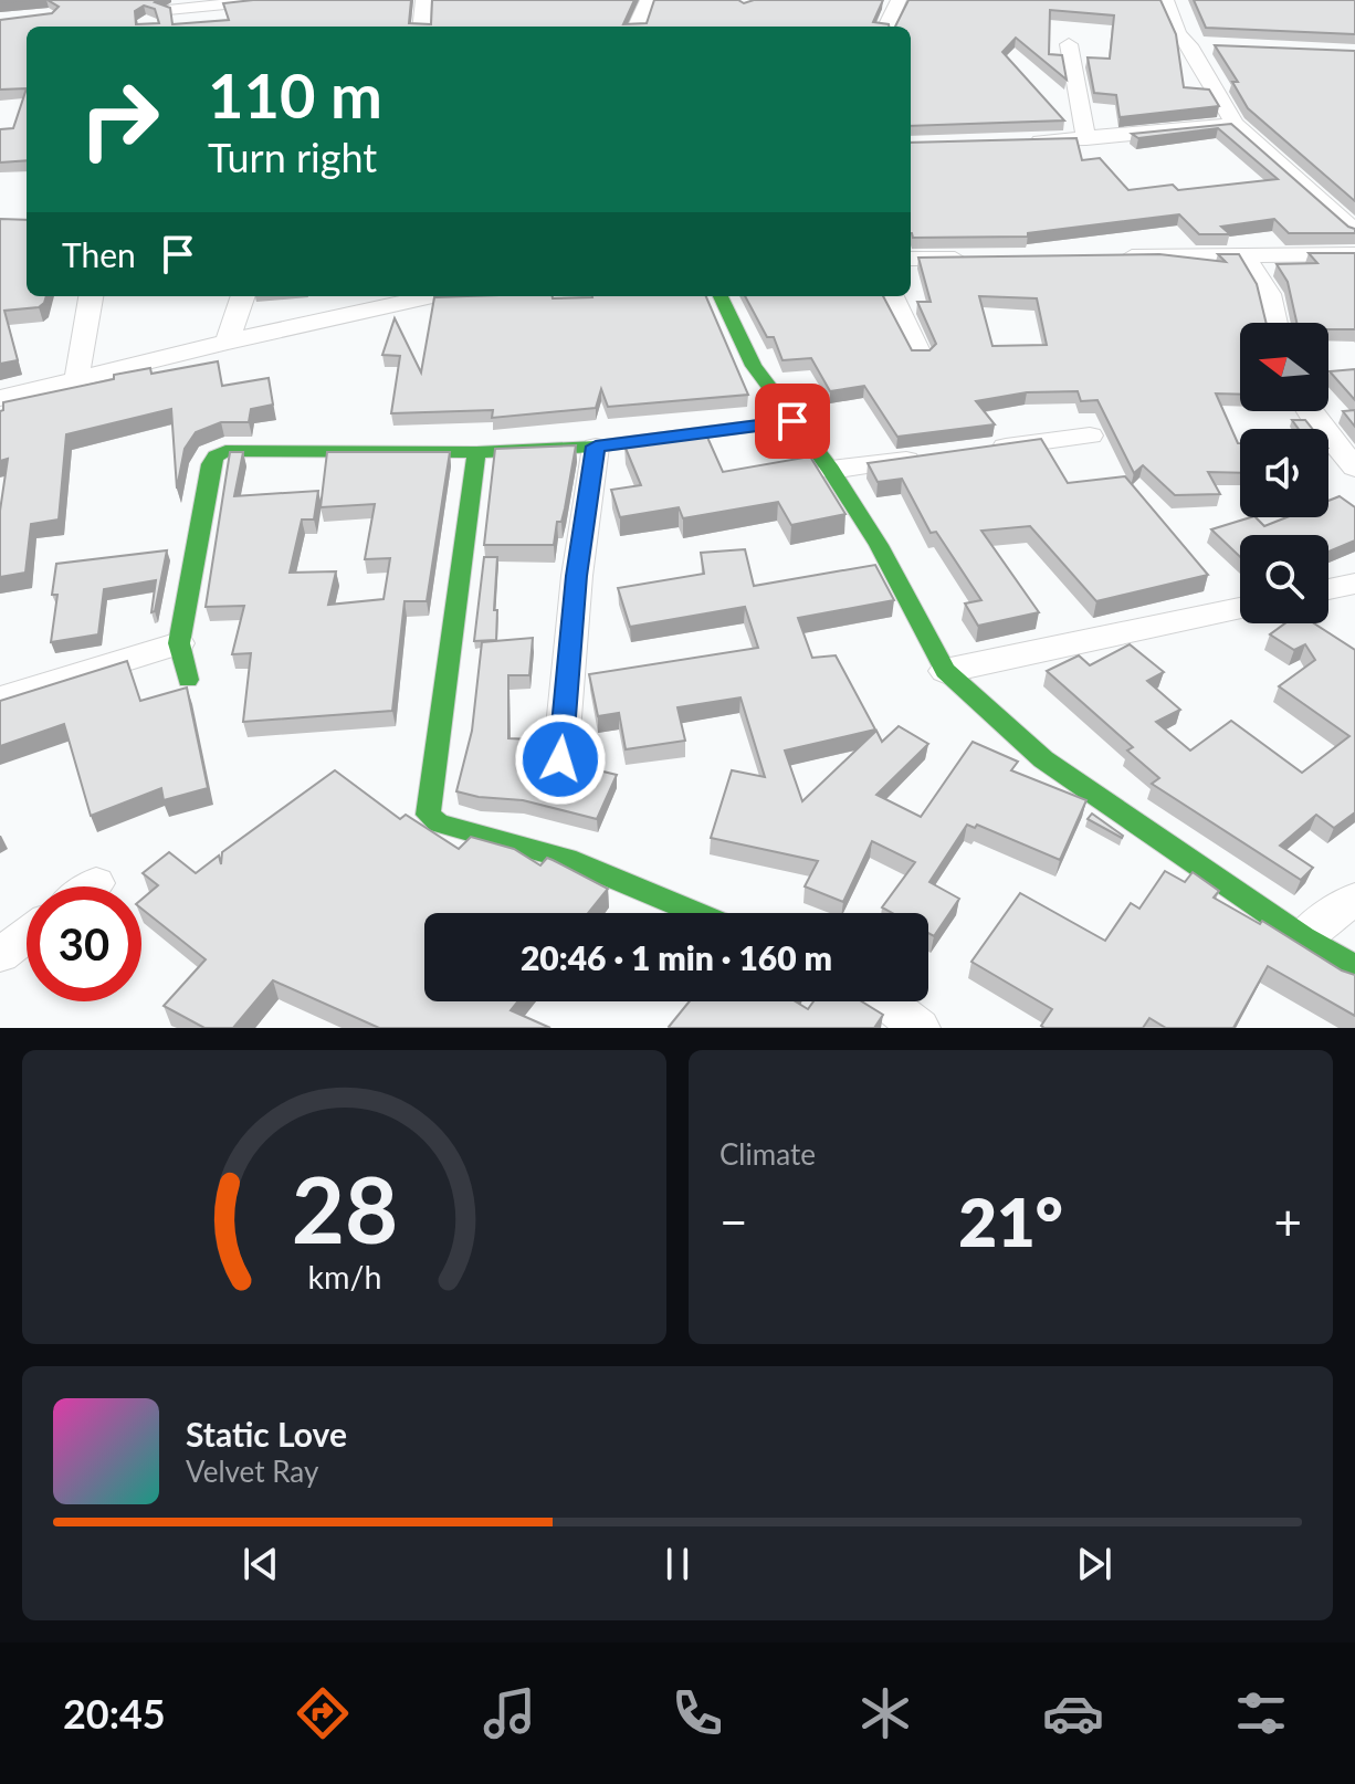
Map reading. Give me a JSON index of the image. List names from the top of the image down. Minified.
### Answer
{"north":"left","page":{"turn":["110 m","Turn right"],"then":"Then","limit":"30","trip":"20:46 · 1 min · 160 m","tile":"Climate","heat":["−","21°","+"],"song":["Static Love","Velvet Ray"],"tabs":"20:45","gauge":["28","km/h"]}}
